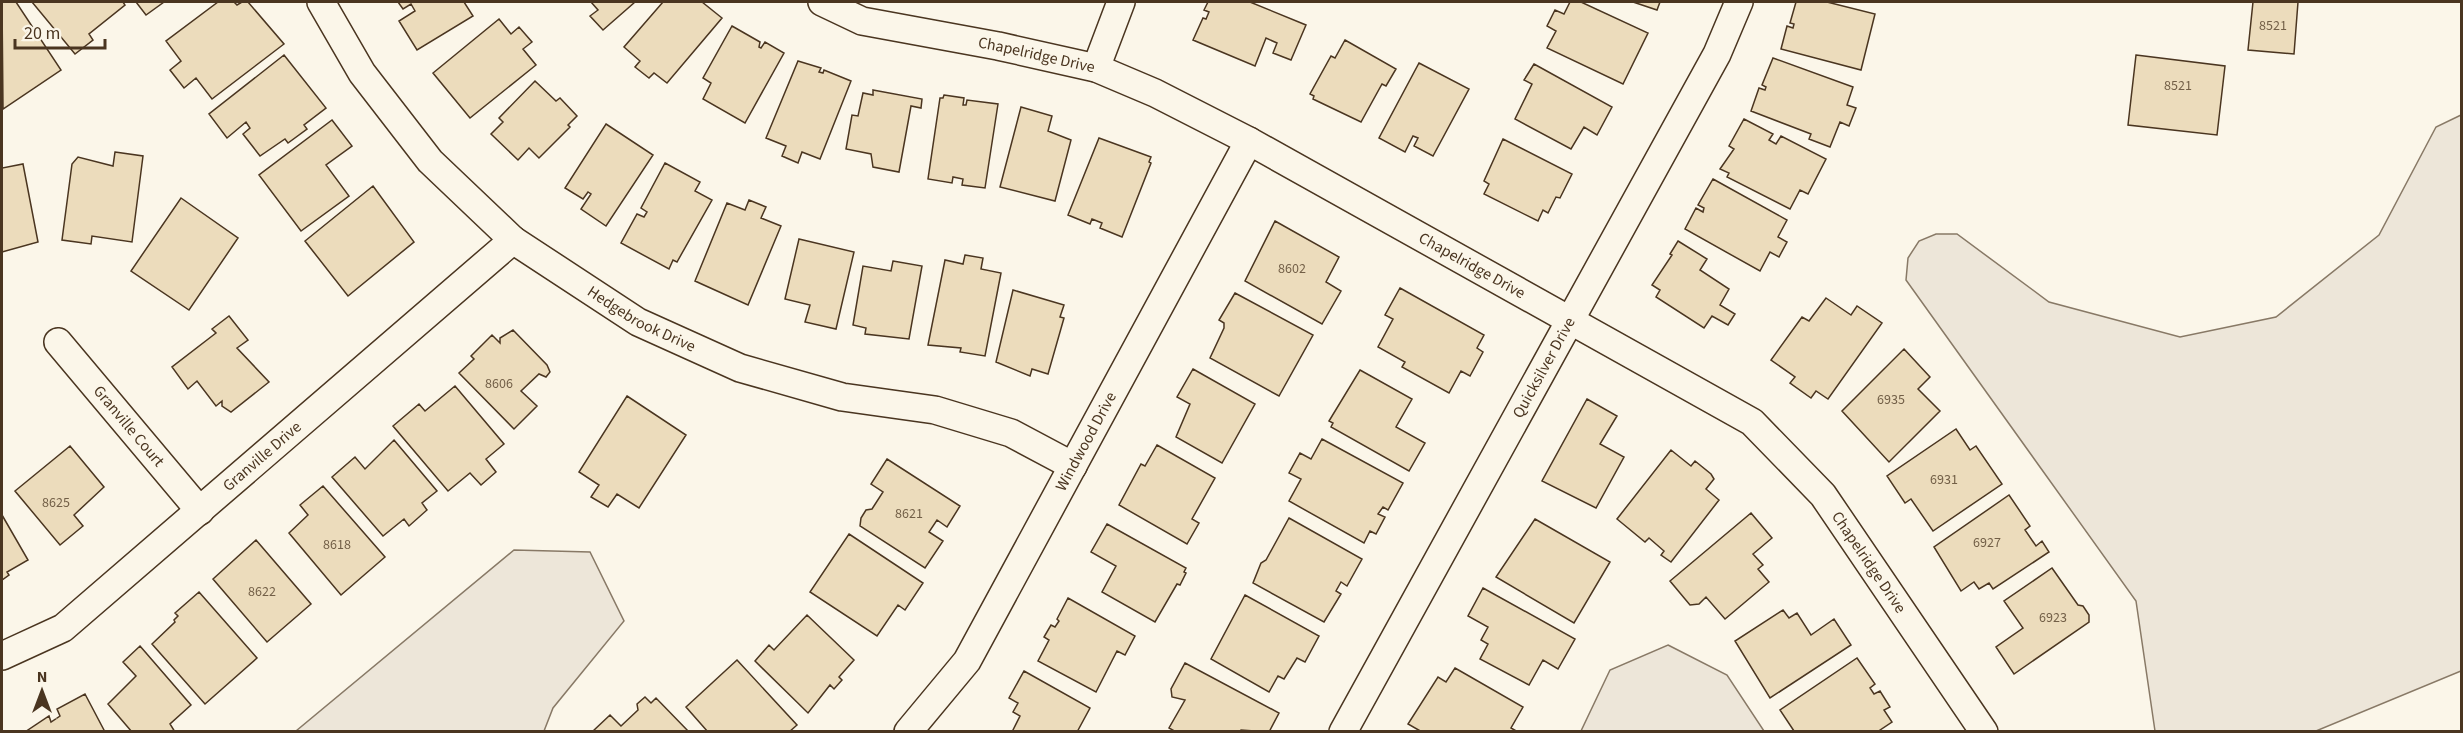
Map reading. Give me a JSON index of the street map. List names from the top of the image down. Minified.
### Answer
{"streets":{"street":["Chapelridge Drive","Hedgebrook Drive","Quicksilver Drive","Granville Court","Windwood Drive","Granville Drive"]},"crossings":[["Chapelridge Drive","Quicksilver Drive"],["Chapelridge Drive","Windwood Drive"],["Hedgebrook Drive","Windwood Drive"],["Hedgebrook Drive","Granville Drive"],["Granville Court","Granville Drive"]],"house_numbers":["8521","8521","8602","8606","6935","6931","8625","8621","6927","8618","8622","6923"],"scale_bar":"20 m","north":"top"}
